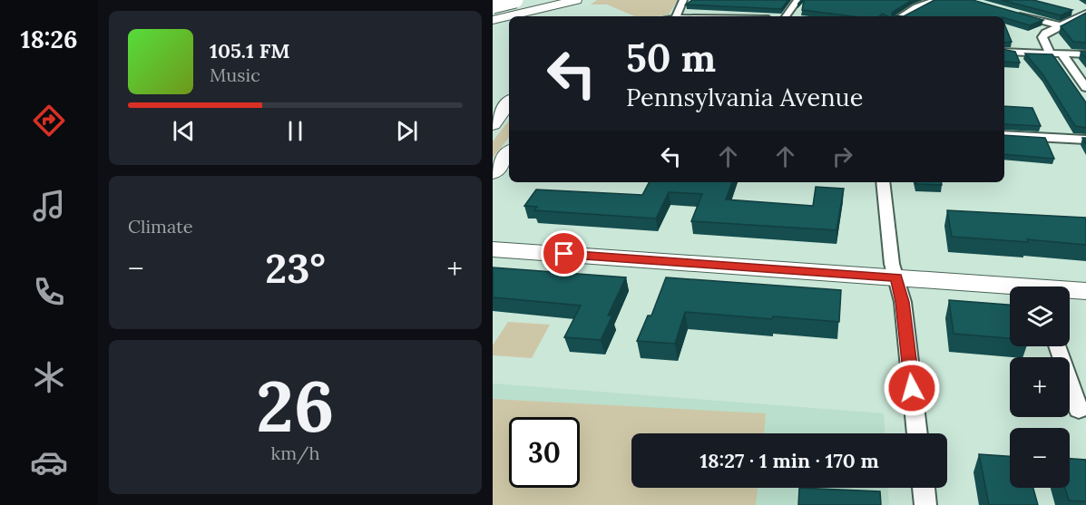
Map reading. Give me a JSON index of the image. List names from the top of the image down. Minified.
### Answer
{"page":{"tabs":"18:26","turn":["50 m","Pennsylvania Avenue"],"song":["105.1 FM","Music"],"tile":["Climate",["26","km/h"]],"heat":["−","23°","+"],"map_buttons":["+","−"],"limit":"30","trip":"18:27 · 1 min · 170 m"}}
